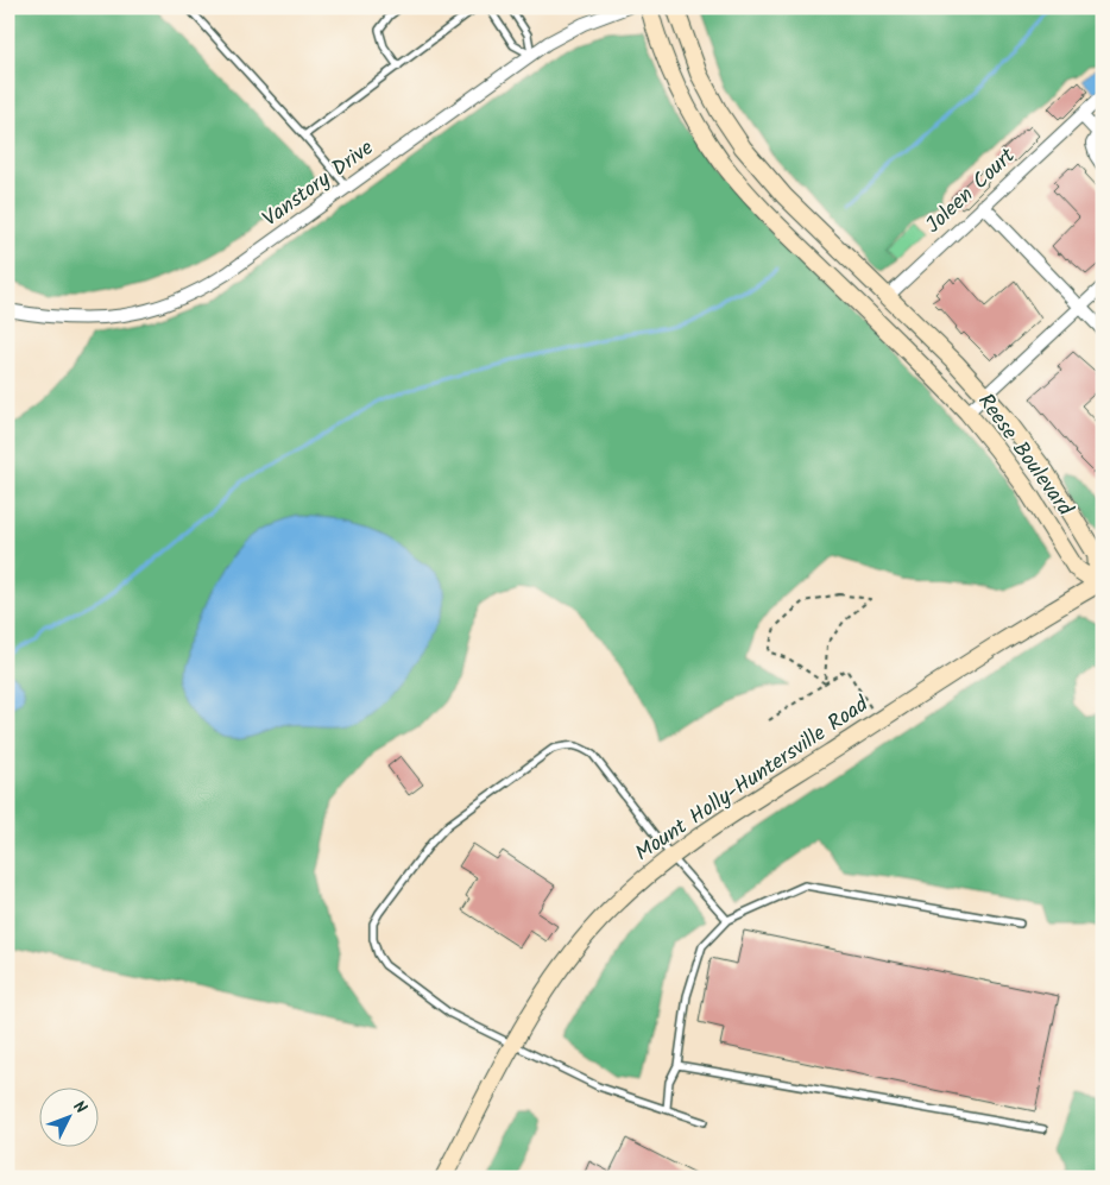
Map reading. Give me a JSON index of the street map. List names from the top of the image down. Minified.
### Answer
{"streets":{"street":["Vanstory Drive","Joleen Court","Reese Boulevard","Mount Holly-Huntersville Road"]},"crossings":[["Joleen Court","Reese Boulevard"],["Reese Boulevard","Mount Holly-Huntersville Road"]],"north":"top right"}
